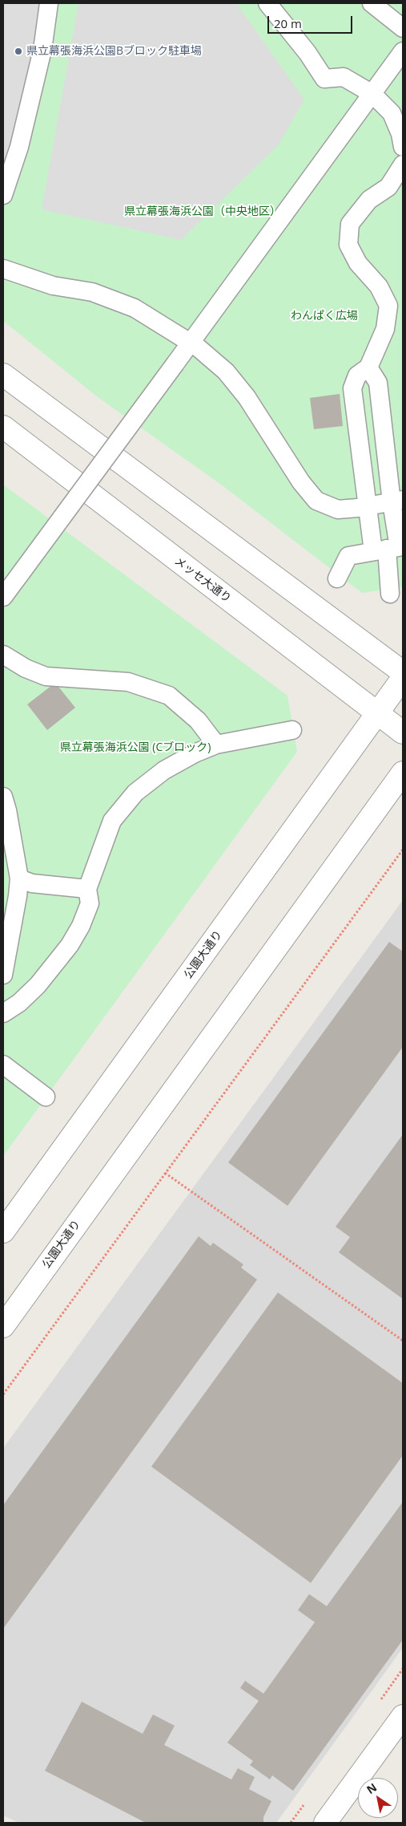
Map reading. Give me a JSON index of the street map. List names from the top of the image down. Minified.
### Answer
{"streets":{"street":["メッセ大通り","公園大通り"]},"crossings":[["メッセ大通り","公園大通り"]],"parks":["県立幕張海浜公園（中央地区）","わんぱく広場","県立幕張海浜公園 (Cブロック)"],"places":["県立幕張海浜公園Bブロック駐車場"],"scale_bar":"20 m","north":"top left"}
